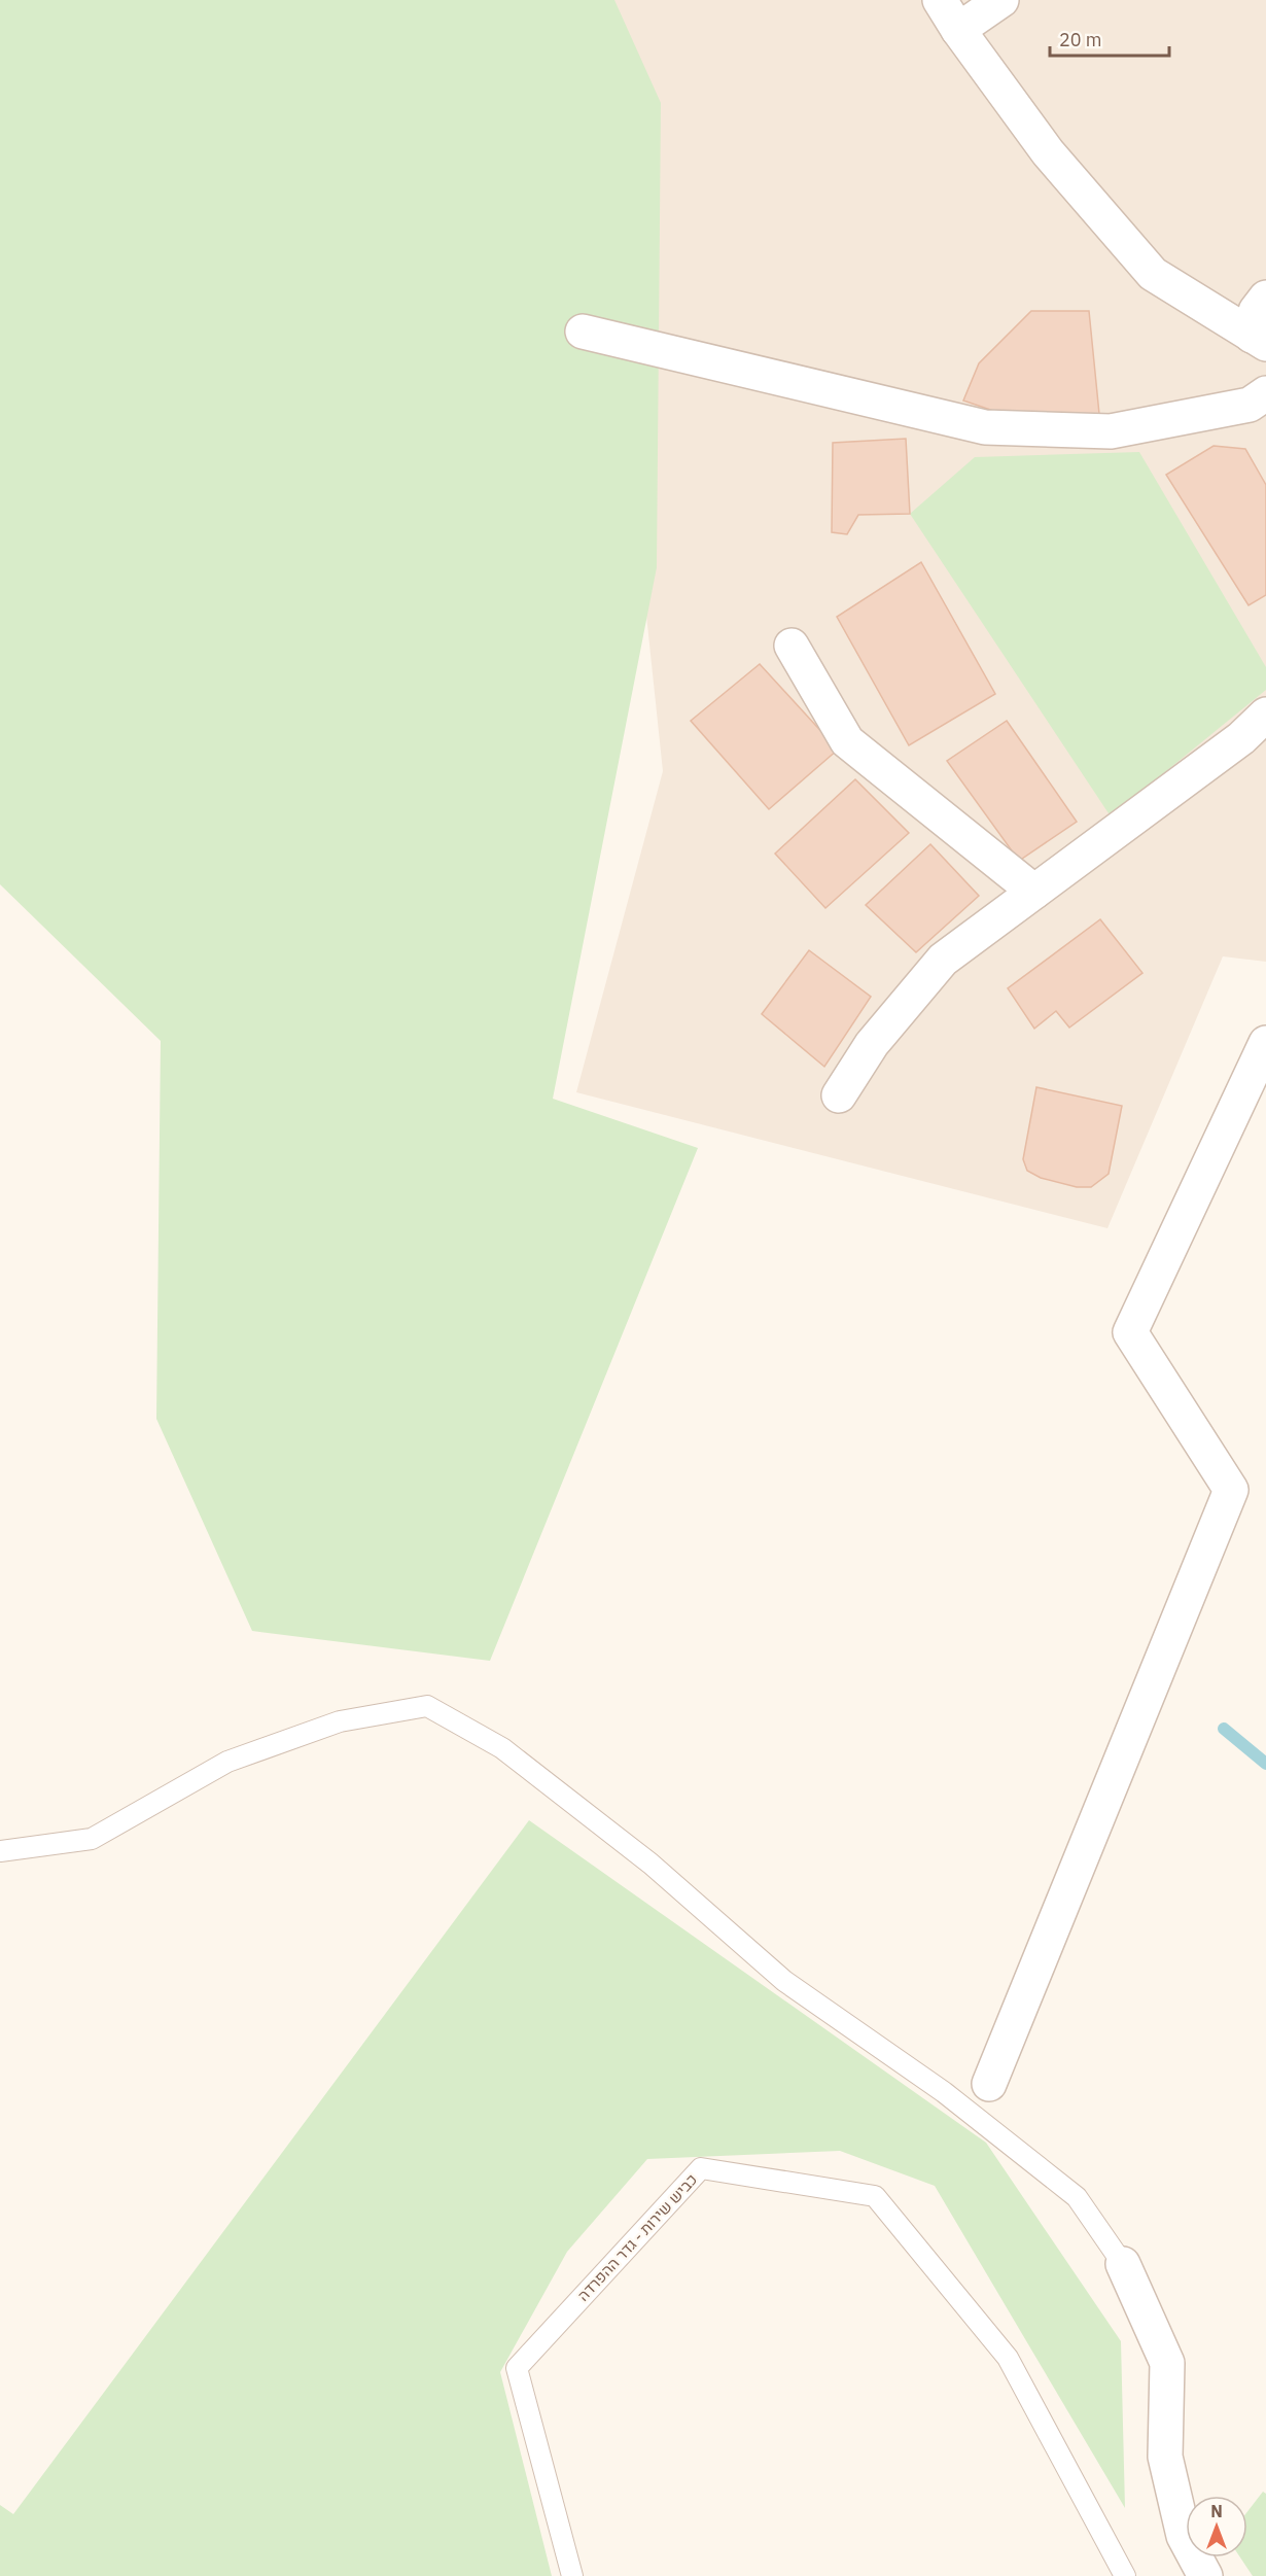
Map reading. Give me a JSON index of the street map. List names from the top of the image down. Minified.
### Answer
{"streets":{"lane":["כביש שירות - גדר ההפרדה"]},"scale_bar":"20 m","north":"top"}
